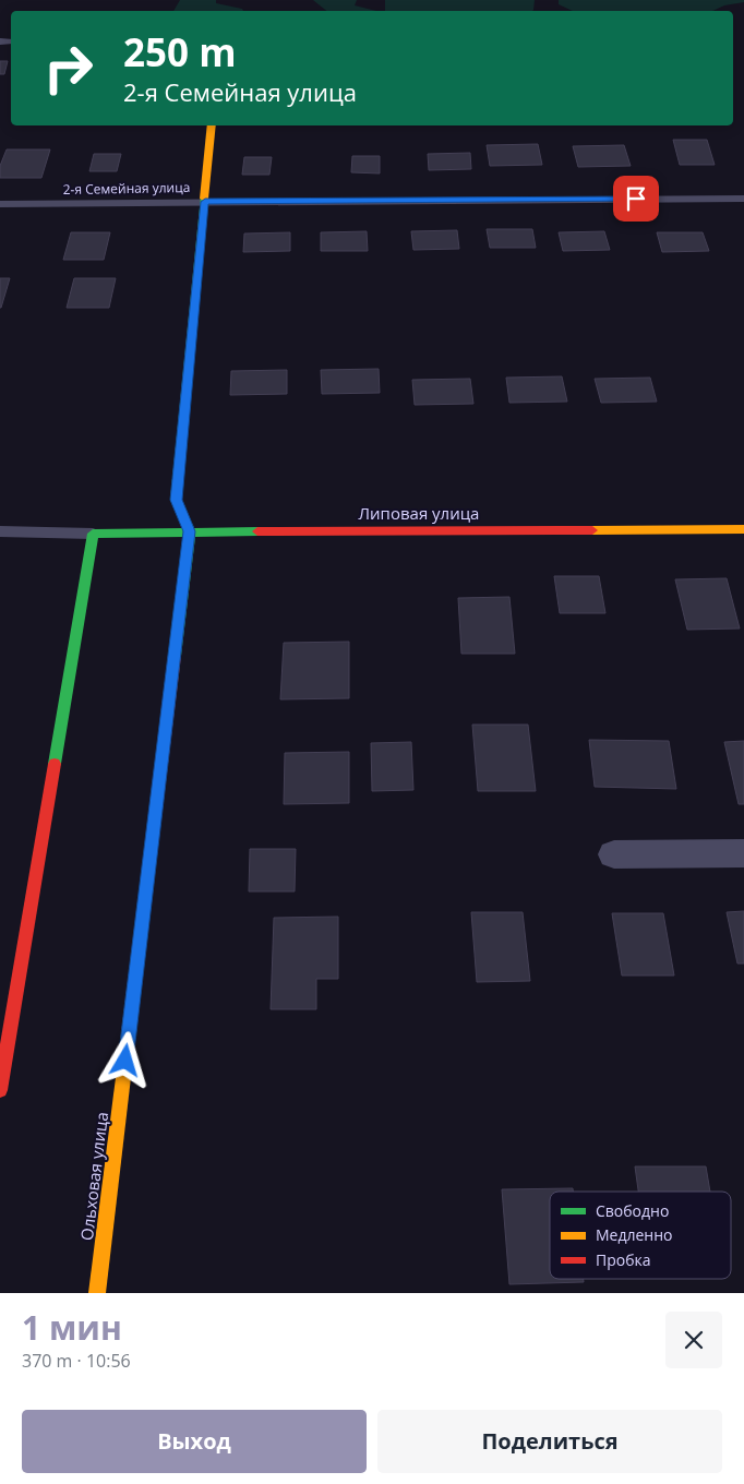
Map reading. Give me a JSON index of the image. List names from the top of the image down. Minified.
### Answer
{"streets":{"street":["Липовая улица","Ольховая улица"],"lane":["2-я Семейная улица"]},"crossings":[["Липовая улица","Ольховая улица"]],"legend":["Свободно","Медленно","Пробка"],"page":{"turn":["250 m","2-я Семейная улица"],"heading":["1 мин","370 m · 10:56"],"buttons":["Выход","Поделиться"]}}
